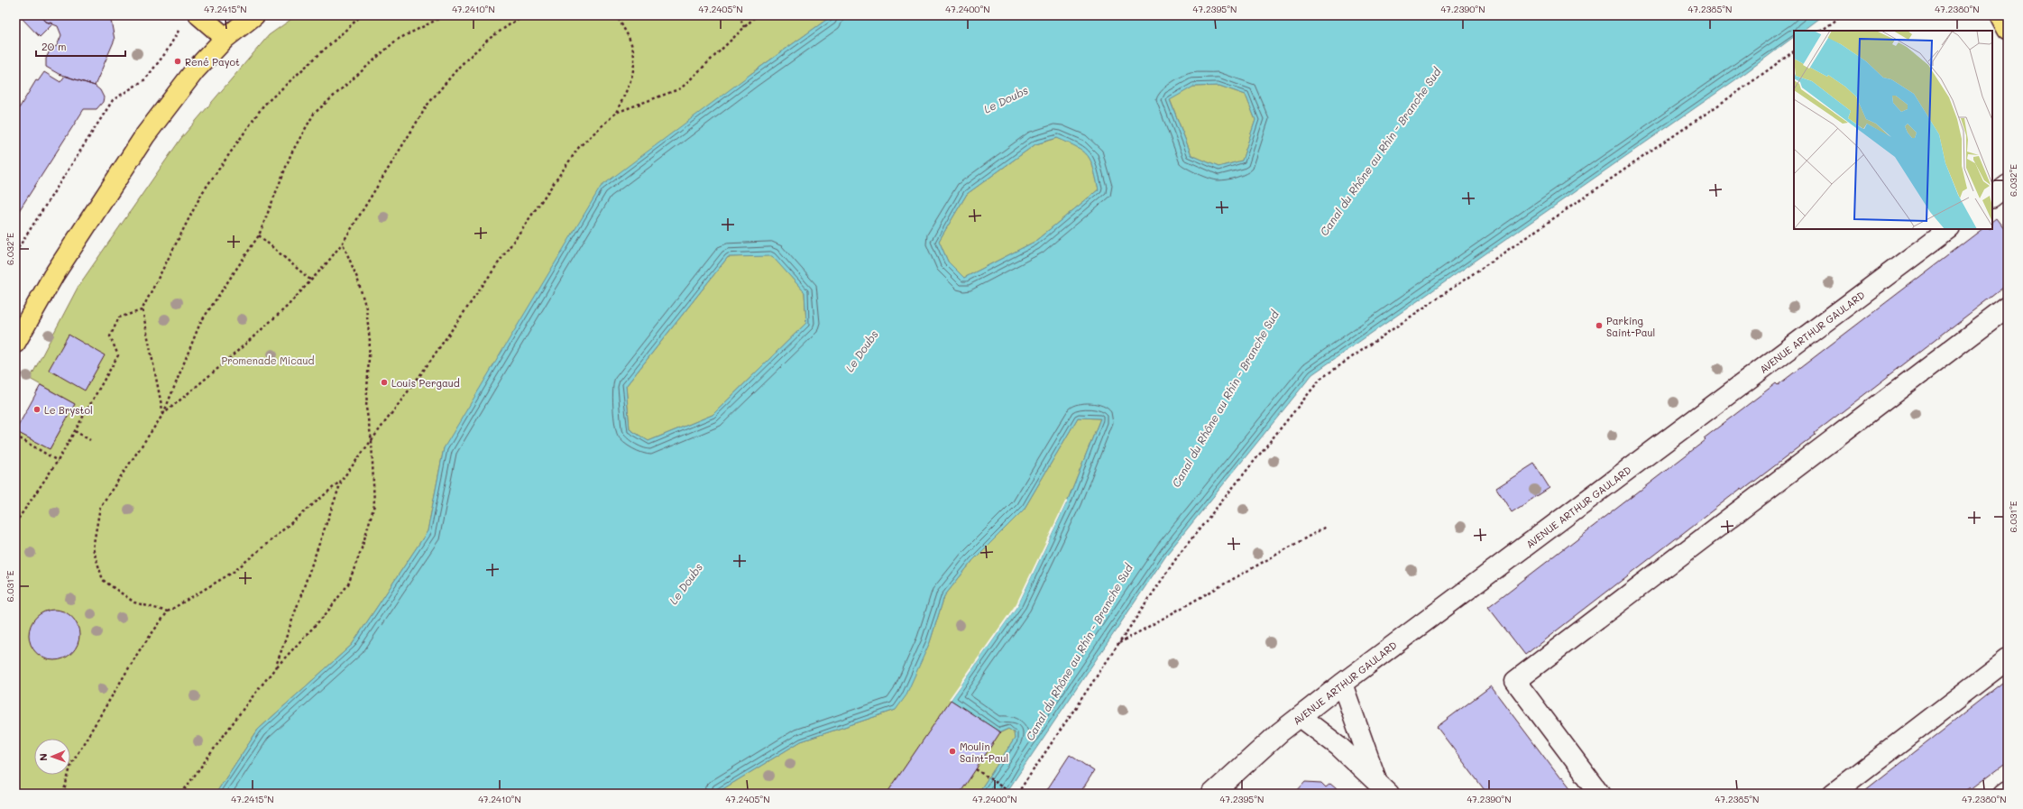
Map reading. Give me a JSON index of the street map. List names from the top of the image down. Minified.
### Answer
{"streets":{"street":["AVENUE ARTHUR GAULARD"]},"water":["Le Doubs","Canal du Rhône au Rhin - Branche Sud"],"parks":["Promenade Micaud"],"places":["René Payot","Parking Saint-Paul","Louis Pergaud","Le Brystol","Moulin Saint-Paul"],"scale_bar":"20 m","north":"left","coordinates":["47.2415°N","47.2410°N","47.2405°N","47.2400°N","47.2395°N","47.2390°N","47.2385°N","47.2380°N","6.032°E","6.031°E"]}
